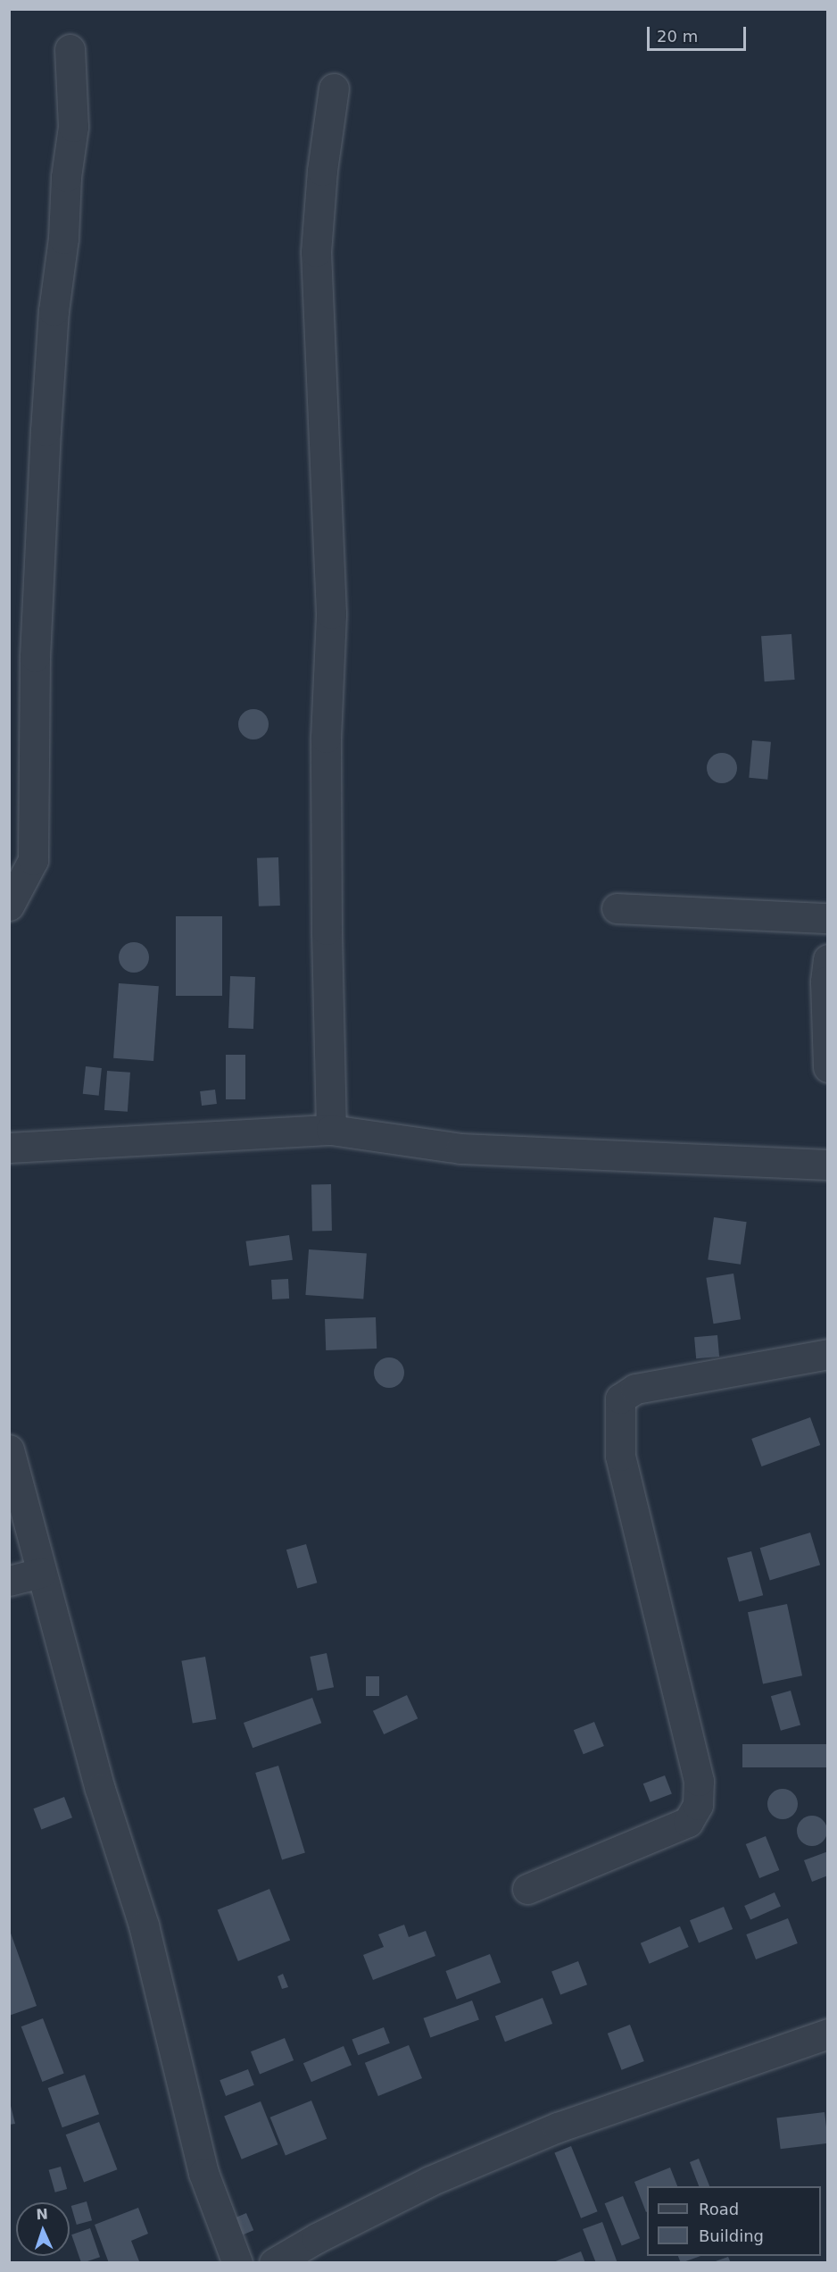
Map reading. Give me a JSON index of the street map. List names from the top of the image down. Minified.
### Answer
{"legend":["Road","Building"],"scale_bar":"20 m","north":"top"}
